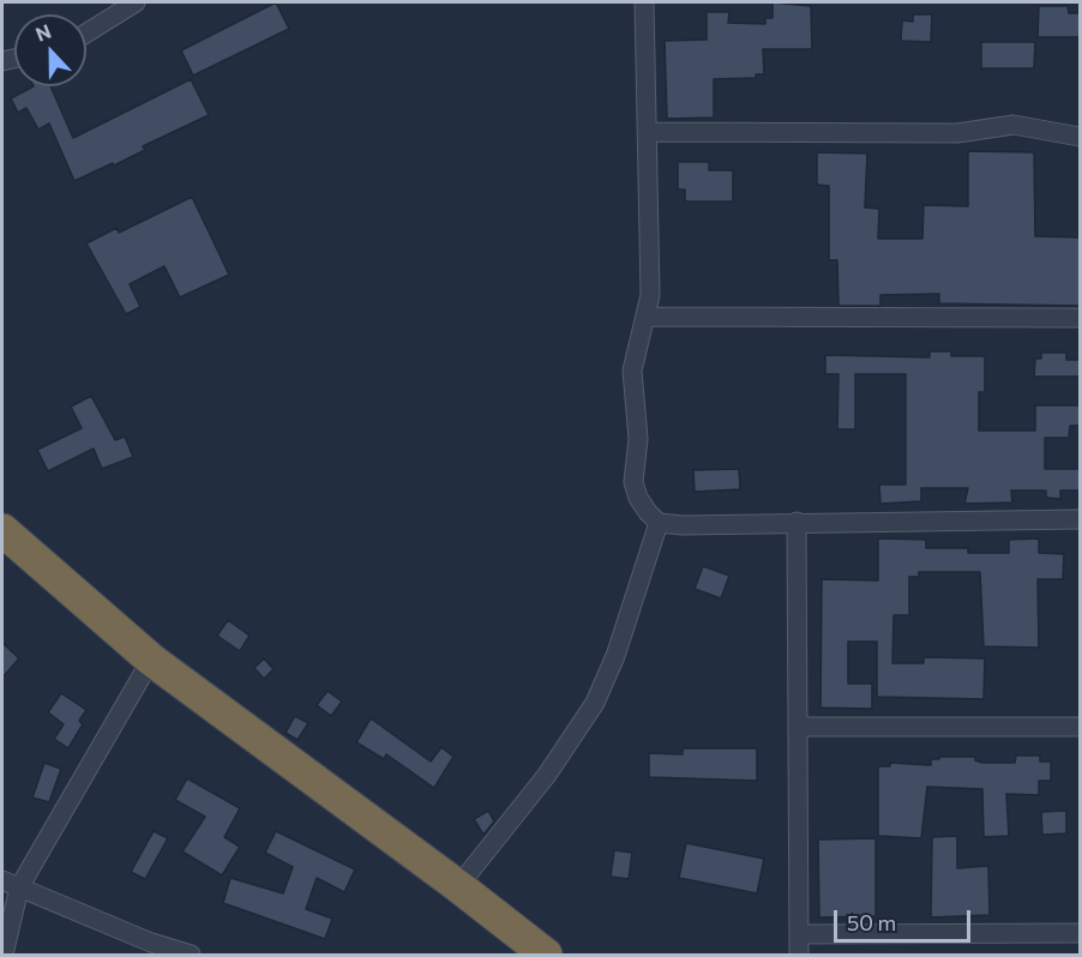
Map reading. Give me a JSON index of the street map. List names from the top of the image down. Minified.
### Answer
{"scale_bar":"50 m","north":"top"}
